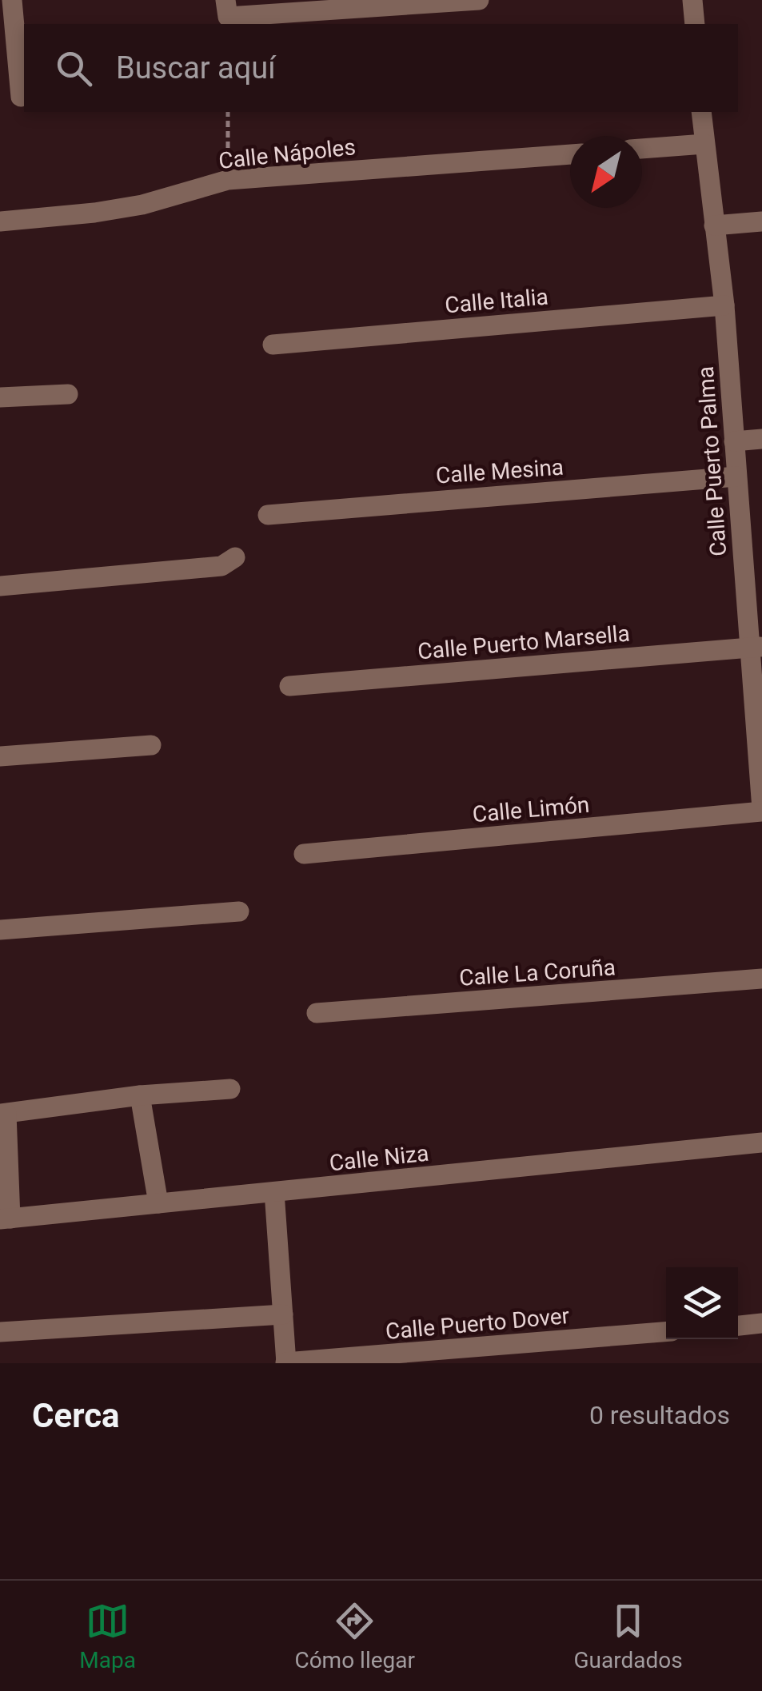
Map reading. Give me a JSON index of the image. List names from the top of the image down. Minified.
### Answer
{"streets":{"street":["Calle Nápoles","Calle Italia","Calle Puerto Palma","Calle Mesina","Calle Puerto Marsella","Calle Limón","Calle La Coruña","Calle Niza","Calle Puerto Dover"]},"crossings":[["Calle Italia","Calle Puerto Palma"],["Calle Puerto Palma","Calle Mesina"],["Calle Puerto Palma","Calle Puerto Marsella"],["Calle Puerto Palma","Calle Limón"]],"north":"bottom left","page":{"search":"Buscar aquí","heading":["Cerca","0 resultados"],"nav":["Mapa","Cómo llegar","Guardados"]}}
